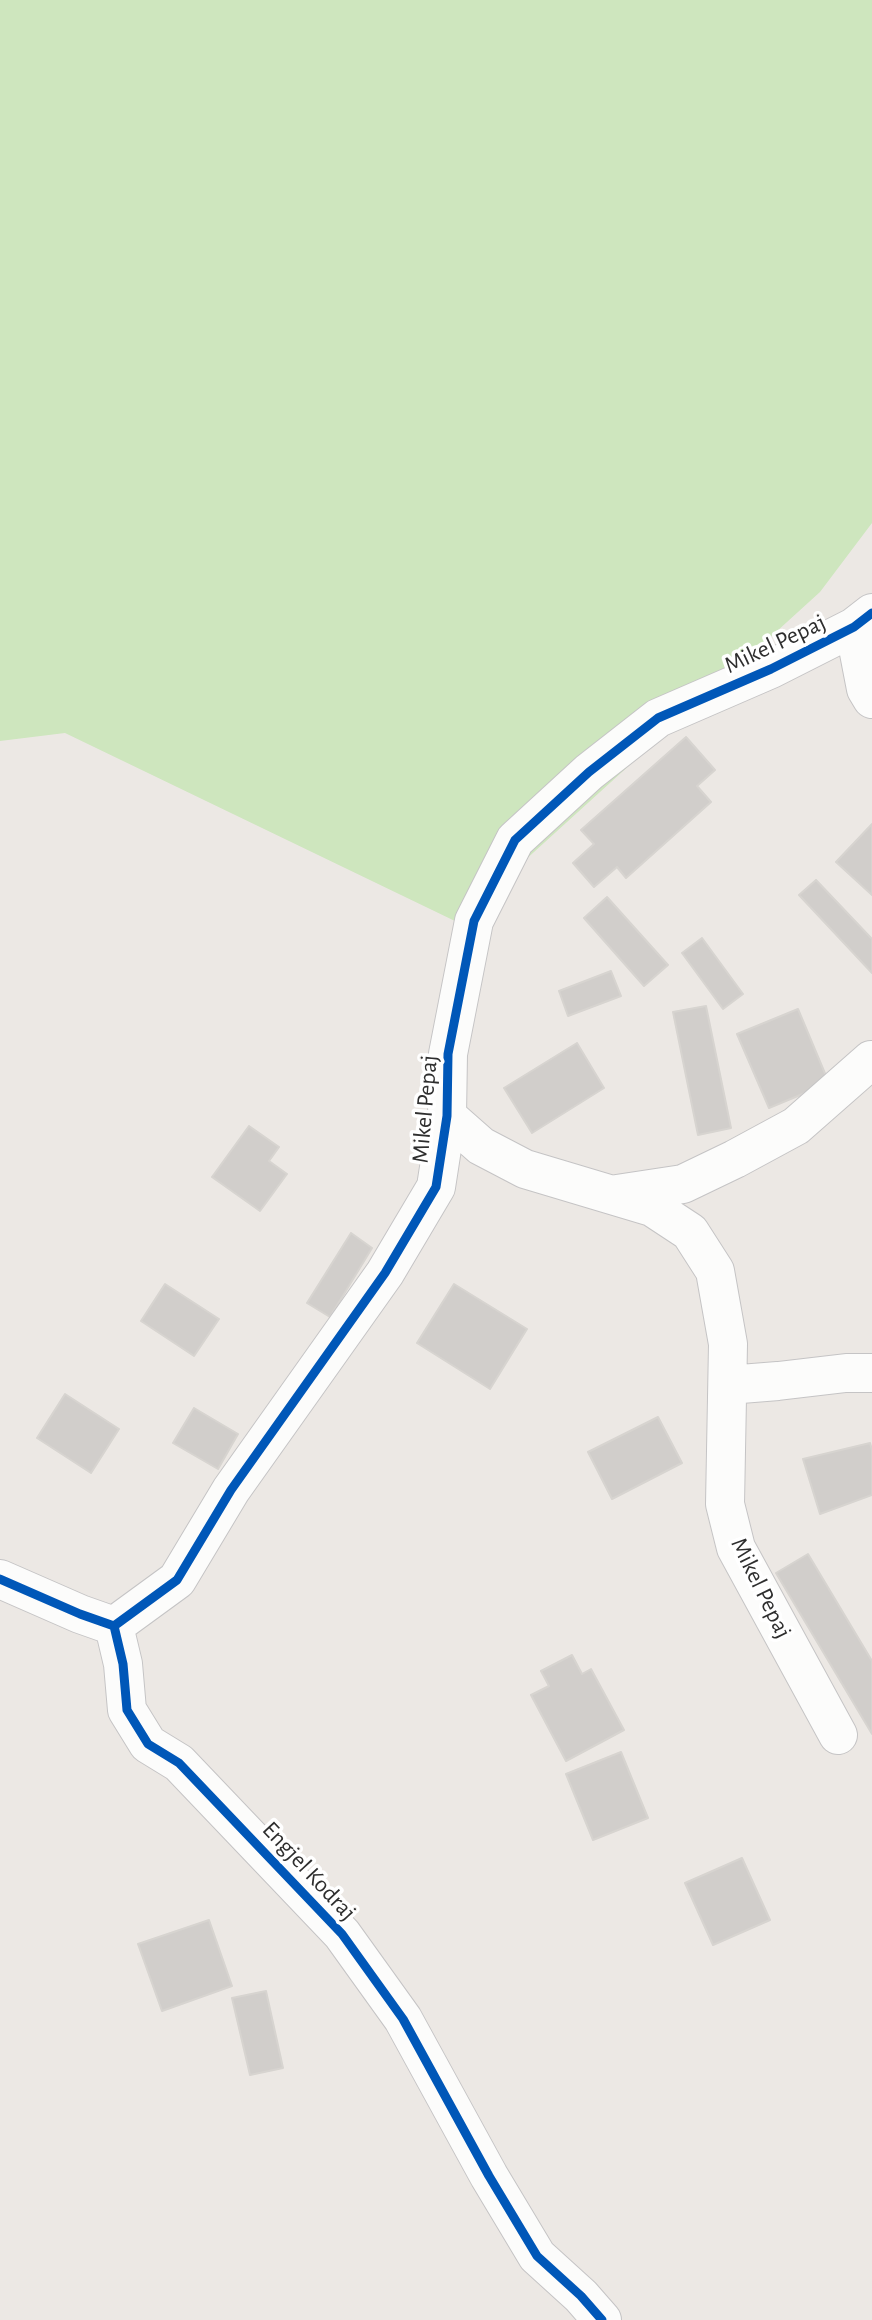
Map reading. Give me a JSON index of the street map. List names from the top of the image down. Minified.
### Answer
{"streets":{"street":["Mikel Pepaj","Engjel Kodraj"]},"crossings":[["Mikel Pepaj","Engjel Kodraj"]]}
